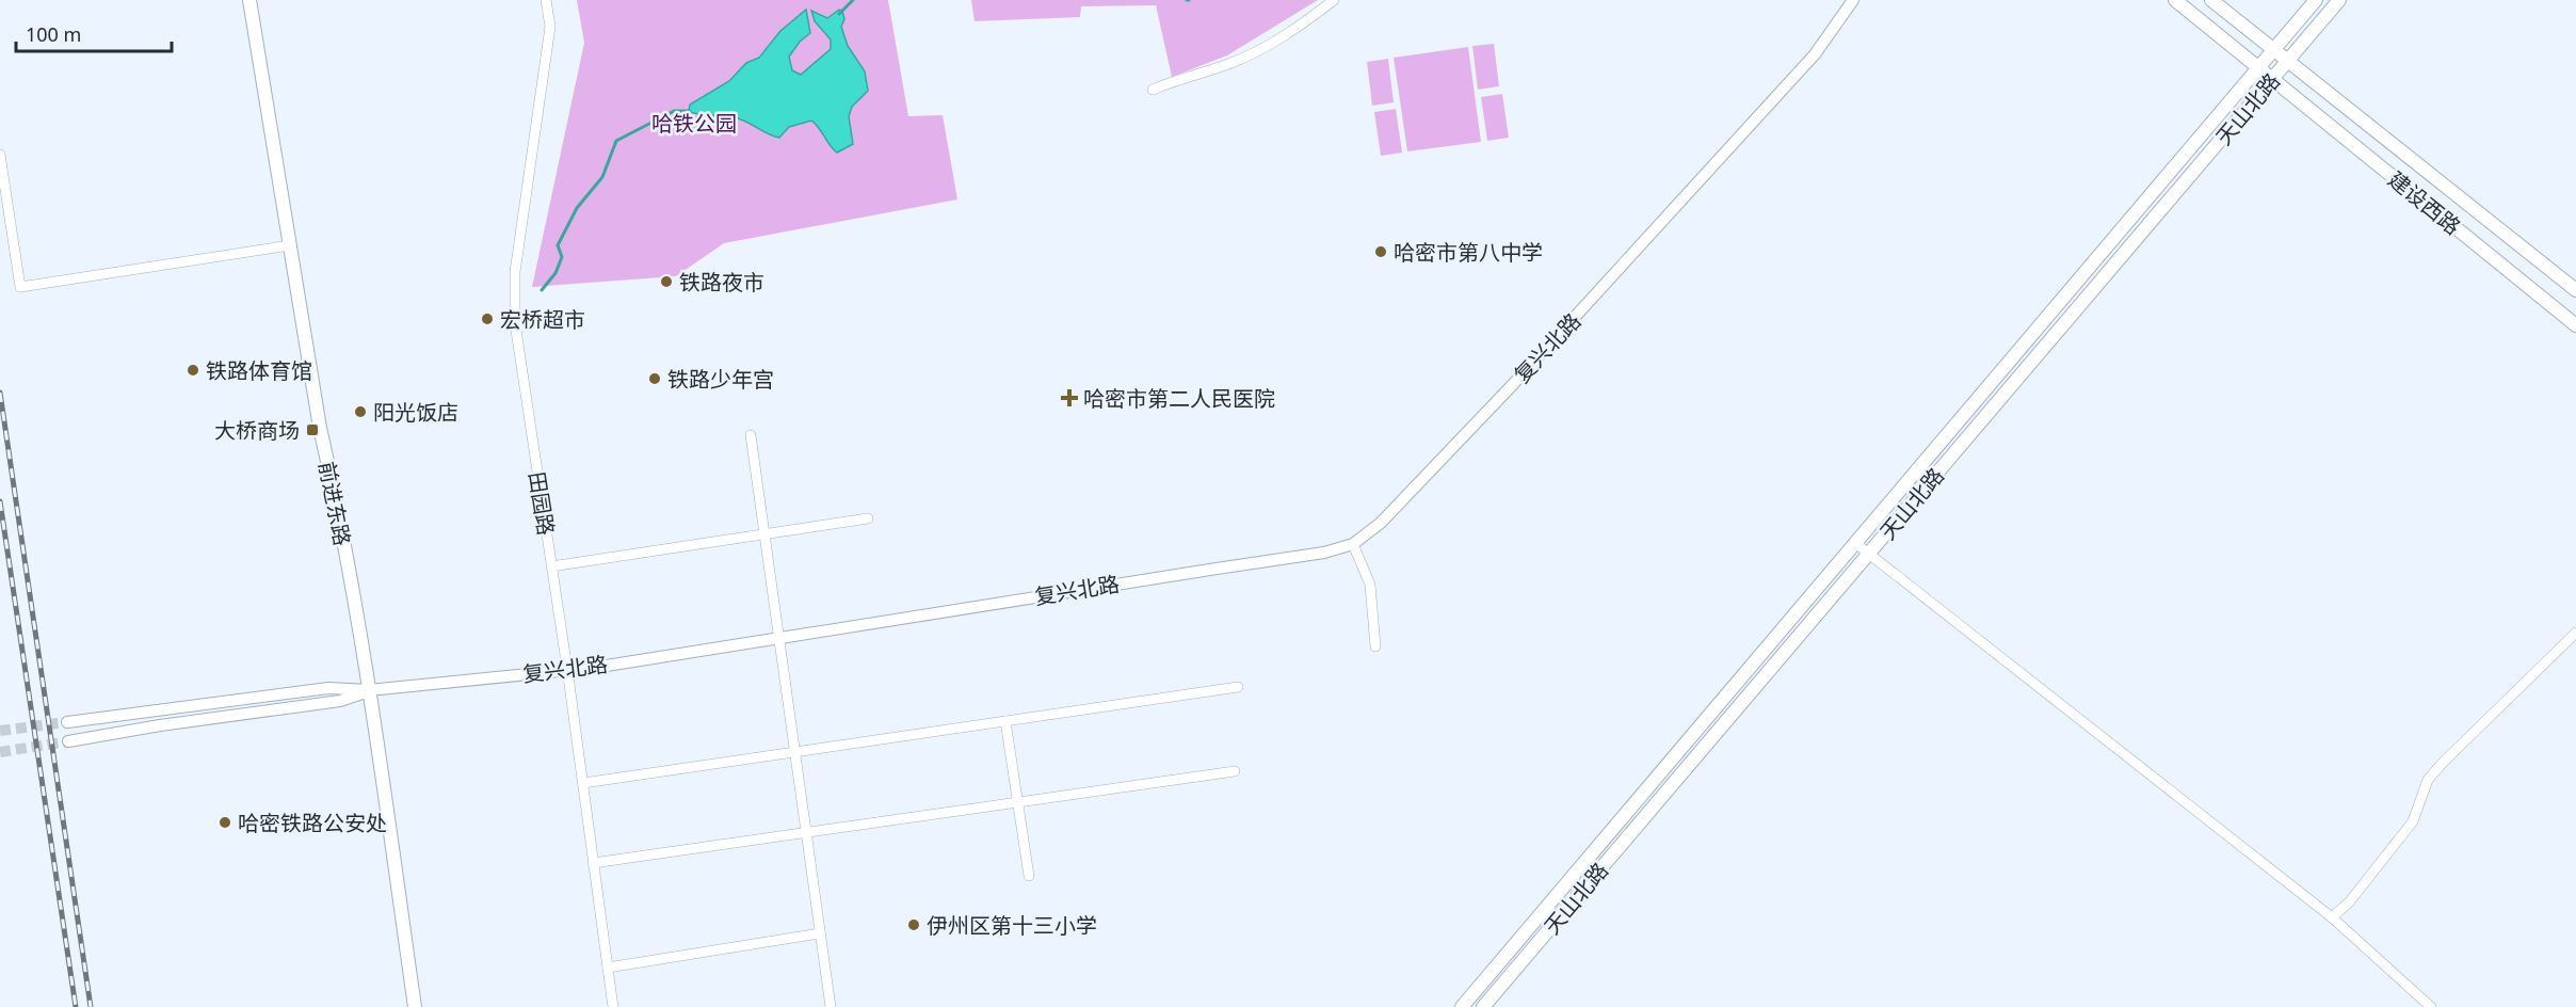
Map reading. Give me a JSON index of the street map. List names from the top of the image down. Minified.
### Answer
{"streets":{"main road":["天山北路","建设西路","前进东路"],"street":["复兴北路","田园路"]},"crossings":[["天山北路","建设西路"],["复兴北路","前进东路"],["复兴北路","田园路"]],"parks":["哈铁公园"],"places":{"other":["哈密市第八中学","铁路夜市","宏桥超市","铁路体育馆","铁路少年宫","阳光饭店","哈密铁路公安处","伊州区第十三小学"],"health":["哈密市第二人民医院"],"transit":["大桥商场"]},"scale_bar":"100 m"}
